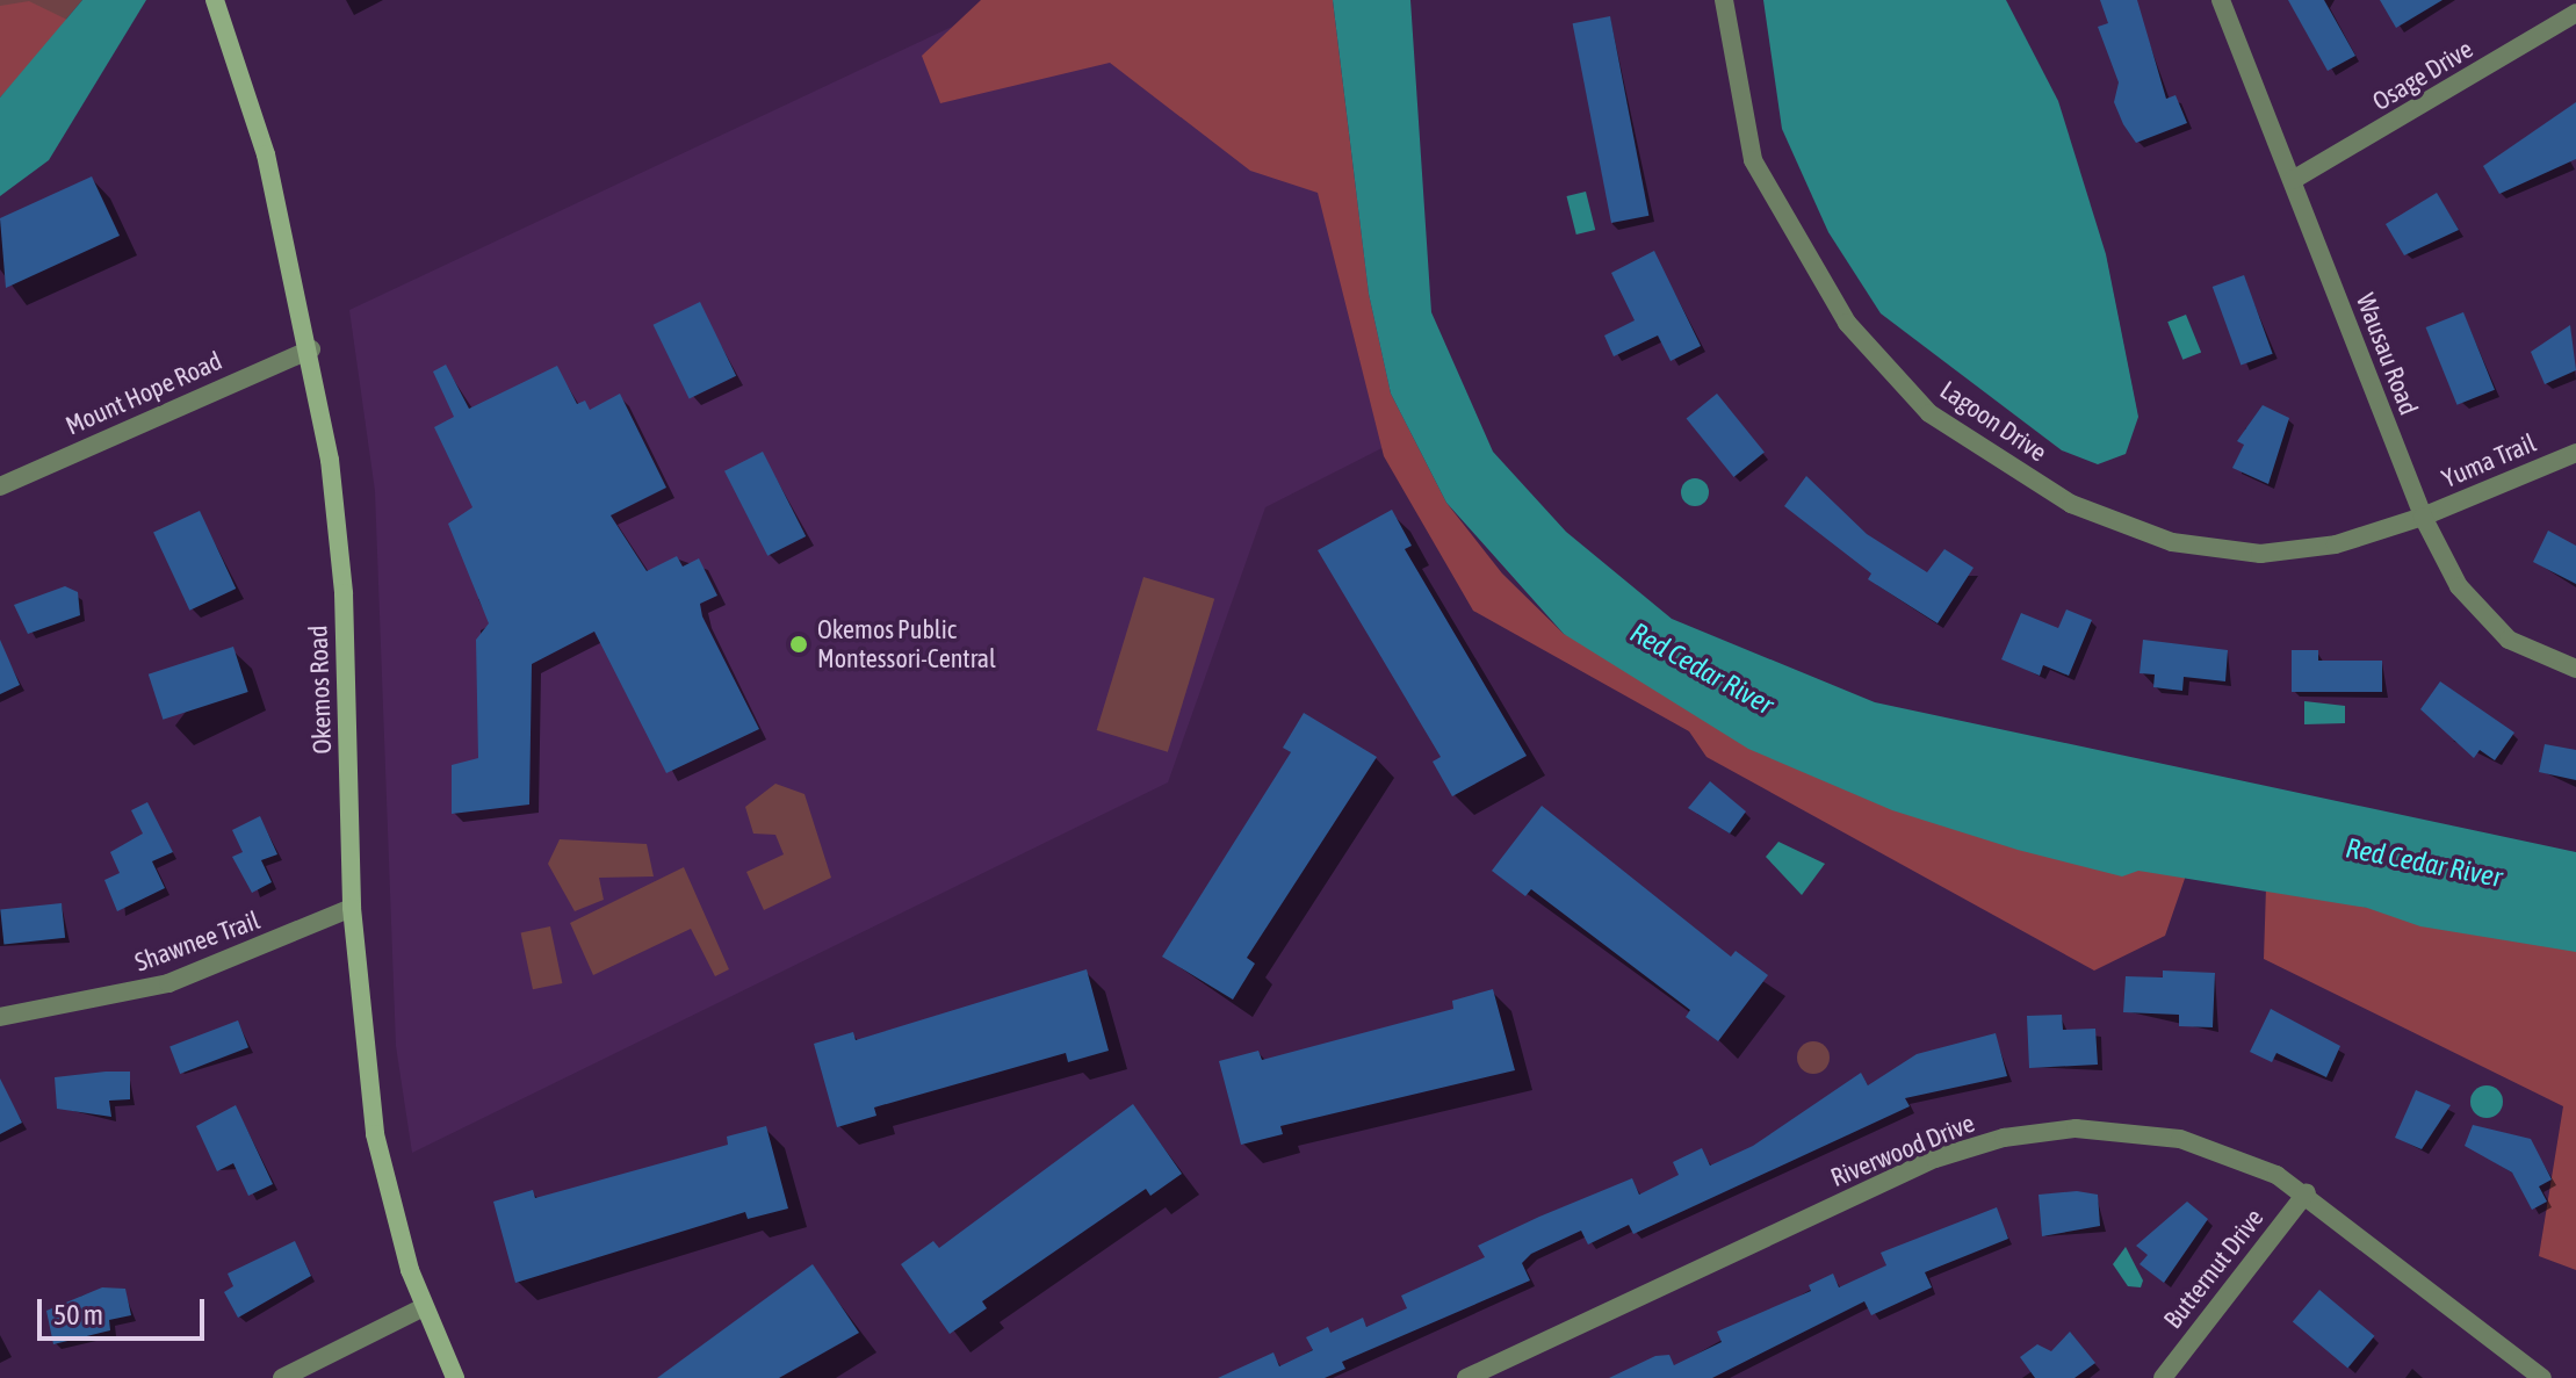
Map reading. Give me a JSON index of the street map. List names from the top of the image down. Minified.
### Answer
{"streets":{"main road":["Okemos Road"],"street":["Osage Drive","Wausau Road","Mount Hope Road","Lagoon Drive","Yuma Trail","Shawnee Trail","Riverwood Drive","Butternut Drive"]},"crossings":[["Osage Drive","Wausau Road"],["Wausau Road","Lagoon Drive"],["Wausau Road","Yuma Trail"],["Mount Hope Road","Okemos Road"],["Lagoon Drive","Yuma Trail"],["Okemos Road","Shawnee Trail"],["Riverwood Drive","Butternut Drive"]],"water":["Red Cedar River"],"places":["Okemos Public Montessori-Central"],"scale_bar":"50 m"}
